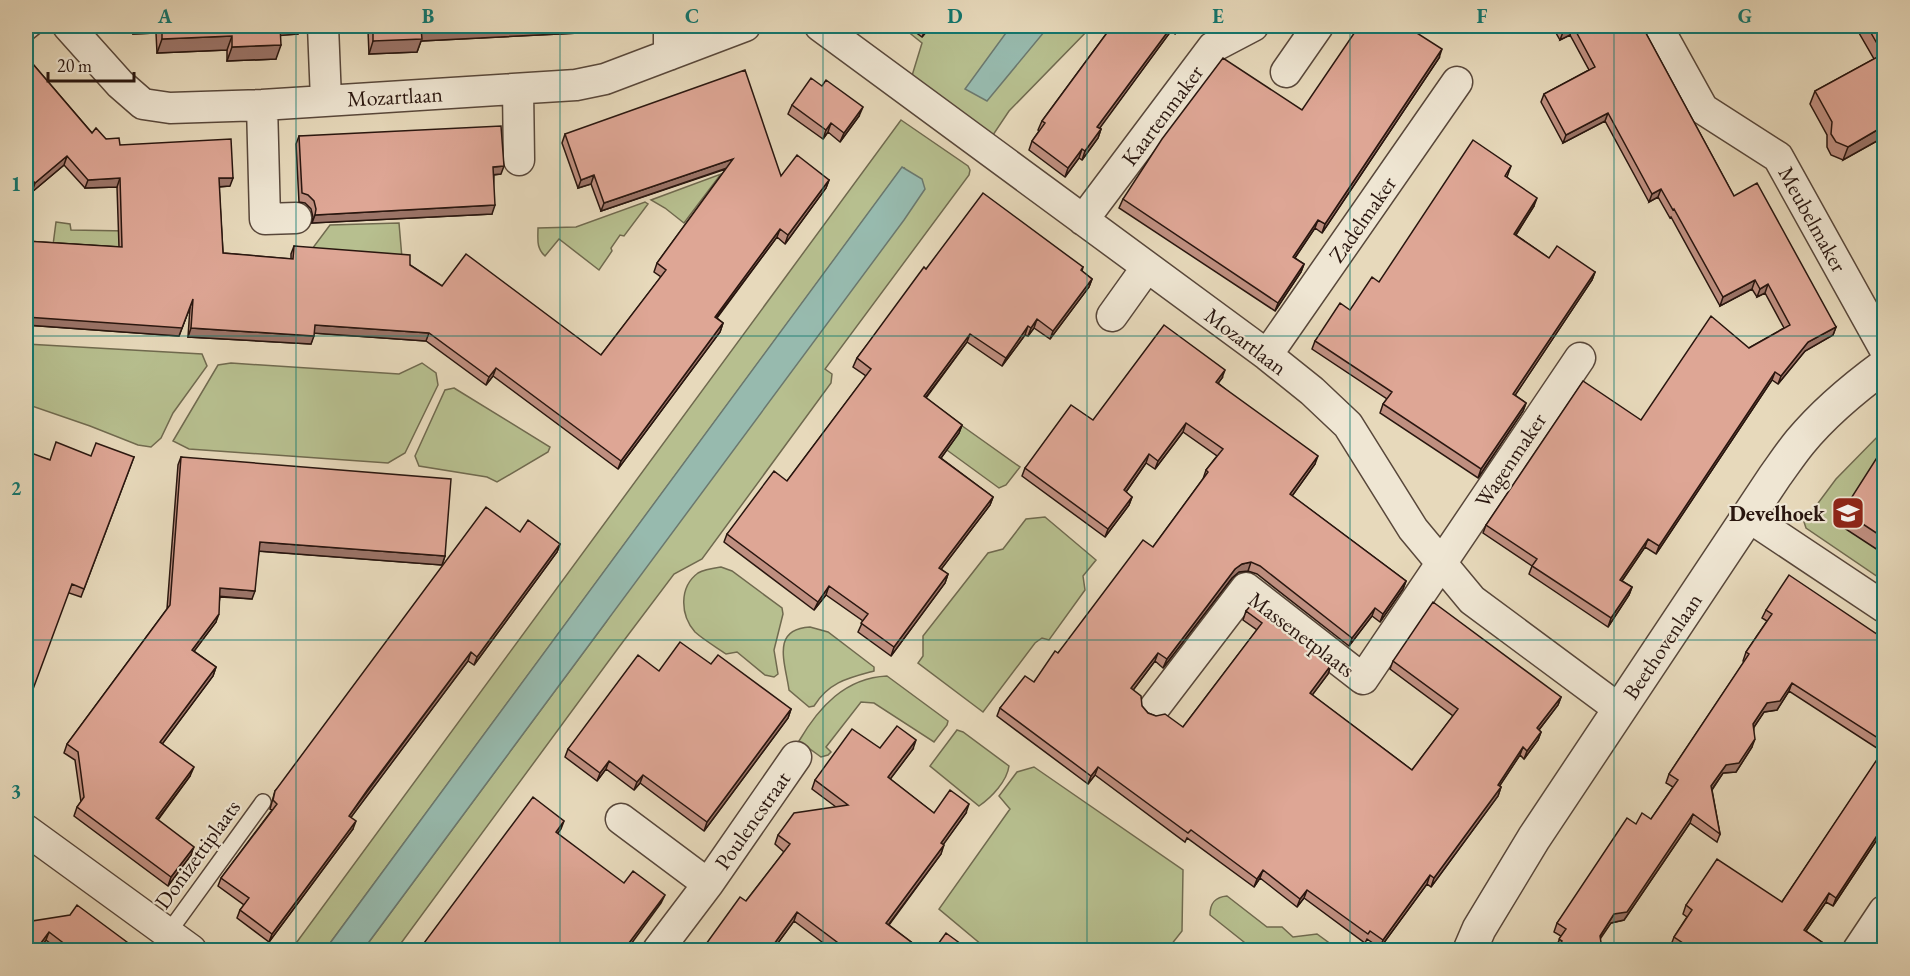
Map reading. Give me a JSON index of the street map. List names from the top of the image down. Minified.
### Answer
{"streets":{"street":["Mozartlaan","Kaartenmaker","Zadelmaker","Meubelmaker","Wagenmaker","Massenetplaats","Beethovenlaan","Poulencstraat"],"lane":["Donizettiplaats"]},"crossings":[["Mozartlaan","Kaartenmaker"],["Mozartlaan","Zadelmaker"],["Mozartlaan","Wagenmaker"],["Mozartlaan","Beethovenlaan"],["Wagenmaker","Massenetplaats"]],"places":{"school or university":["Develhoek"]},"scale_bar":"20 m","grid":{"columns":["A","B","C","D","E","F","G"],"rows":["1","2","3"]}}
